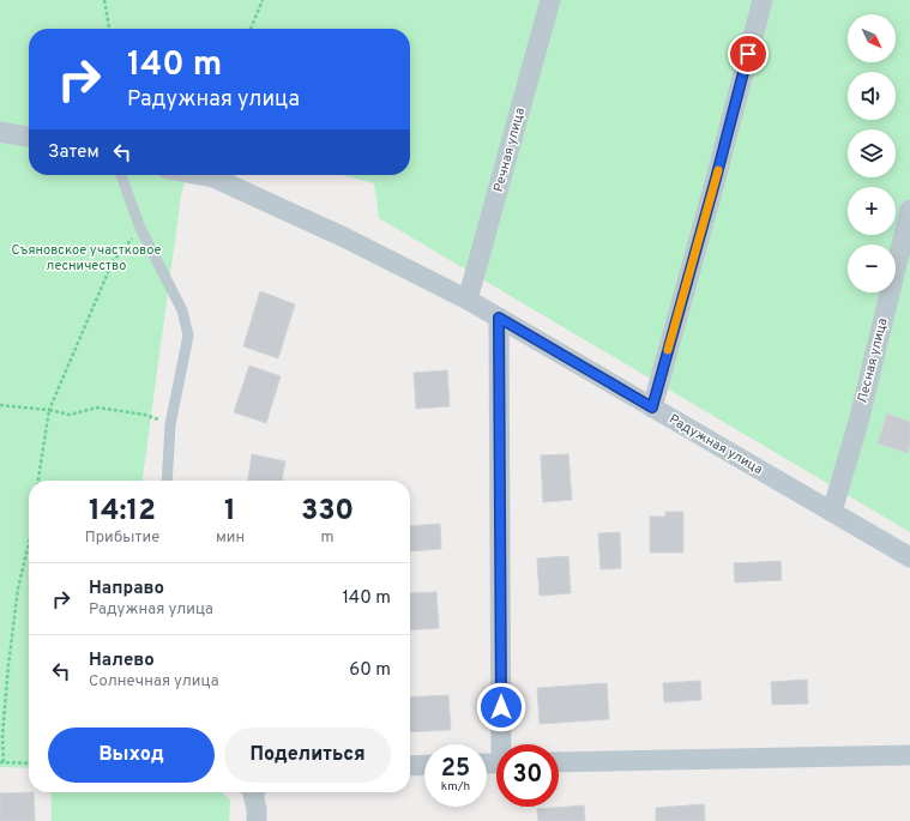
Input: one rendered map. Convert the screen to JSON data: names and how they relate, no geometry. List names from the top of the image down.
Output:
{
  "streets": {
    "street": ["Речная улица", "Лесная улица", "Радужная улица"]
  },
  "crossings": [
    ["Речная улица", "Радужная улица"],
    ["Лесная улица", "Радужная улица"]
  ],
  "parks": ["Съяновское участковое лесничество"],
  "north": "bottom right",
  "page": {
    "map_buttons": ["+", "−"],
    "turn": ["140 m", "Радужная улица"],
    "then": "Затем",
    "eta": [
      "14:12",
      "Прибытие",
      "1",
      "мин",
      "330",
      "m"
    ],
    "list": [
      {
        "name": "Направо",
        "note": "Радужная улица",
        "value": "140 m"
      },
      {
        "name": "Налево",
        "note": "Солнечная улица",
        "value": "60 m"
      }
    ],
    "buttons": ["Выход", "Поделиться"],
    "speed": "25 km/h",
    "limit": "30"
  }
}
